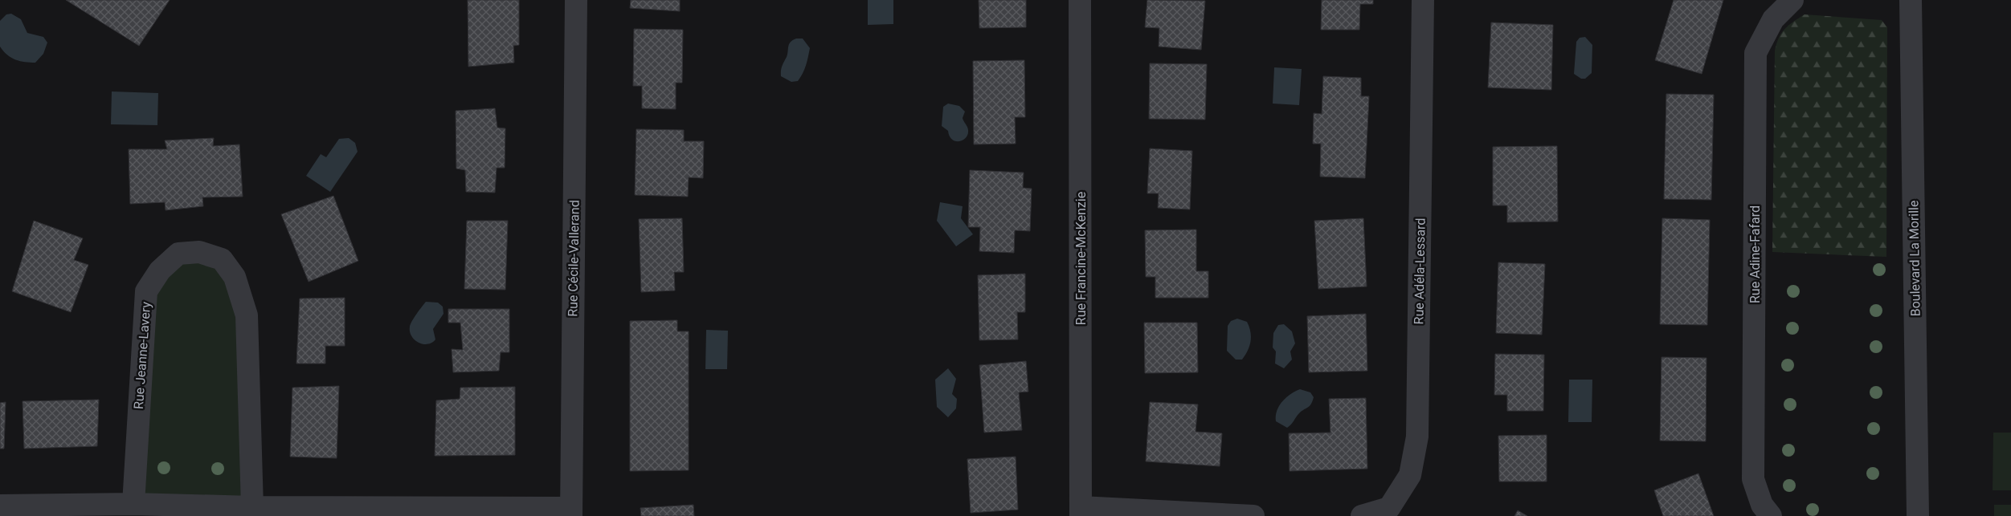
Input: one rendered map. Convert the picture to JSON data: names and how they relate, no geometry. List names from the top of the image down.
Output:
{
  "streets": {
    "street": [
      "Rue Adine-Fafard",
      "Rue Cécile-Vallerand",
      "Rue Francine-McKenzie",
      "Boulevard La Morille",
      "Rue Adéla-Lessard",
      "Rue Jeanne-Lavery"
    ]
  }
}
